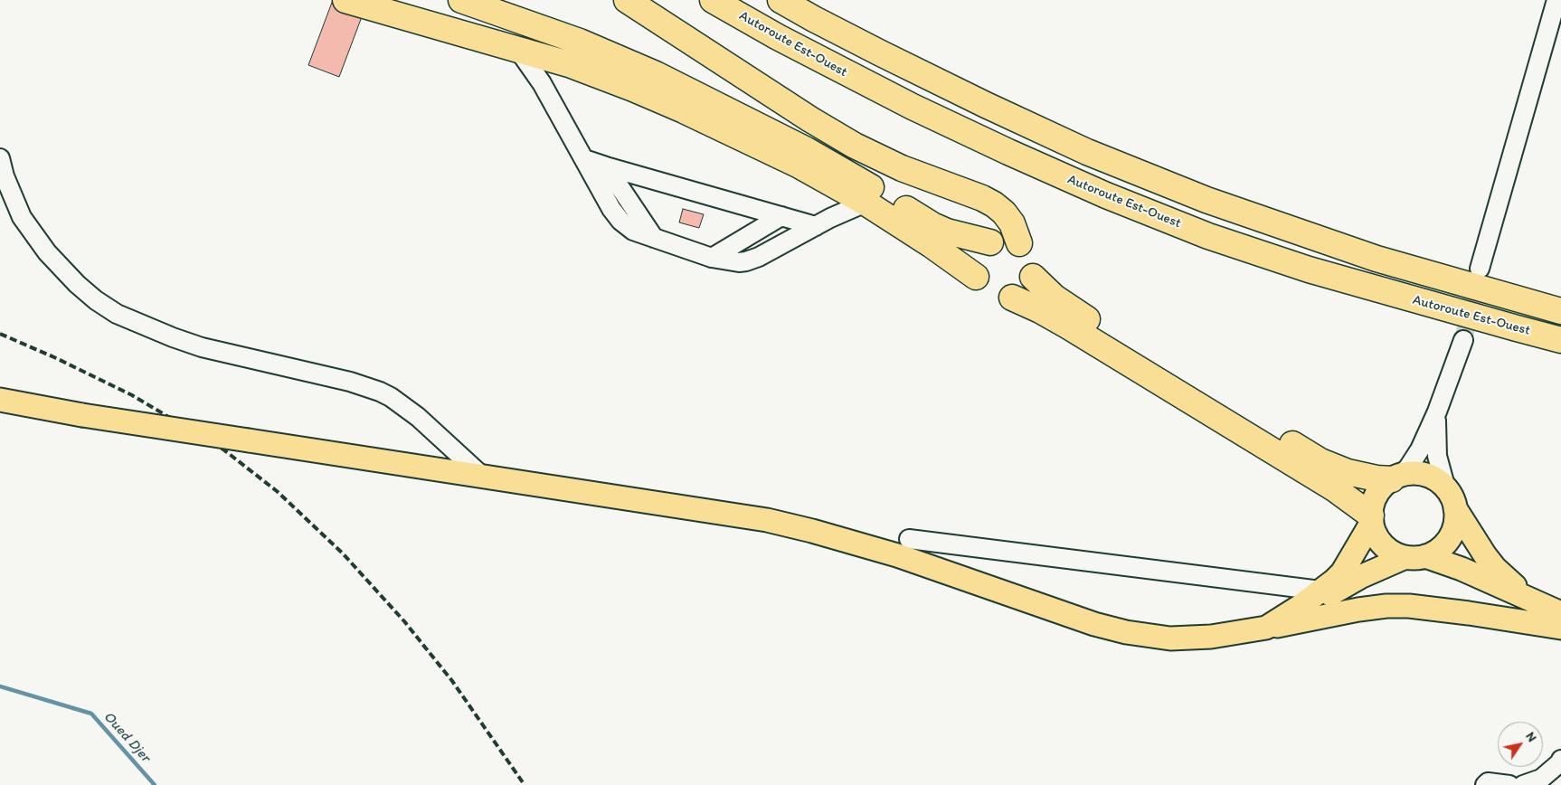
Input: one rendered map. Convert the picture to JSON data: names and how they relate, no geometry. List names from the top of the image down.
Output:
{
  "streets": {
    "highway": ["Autoroute Est-Ouest"]
  },
  "water": ["Oued Djer"],
  "north": "top right"
}
